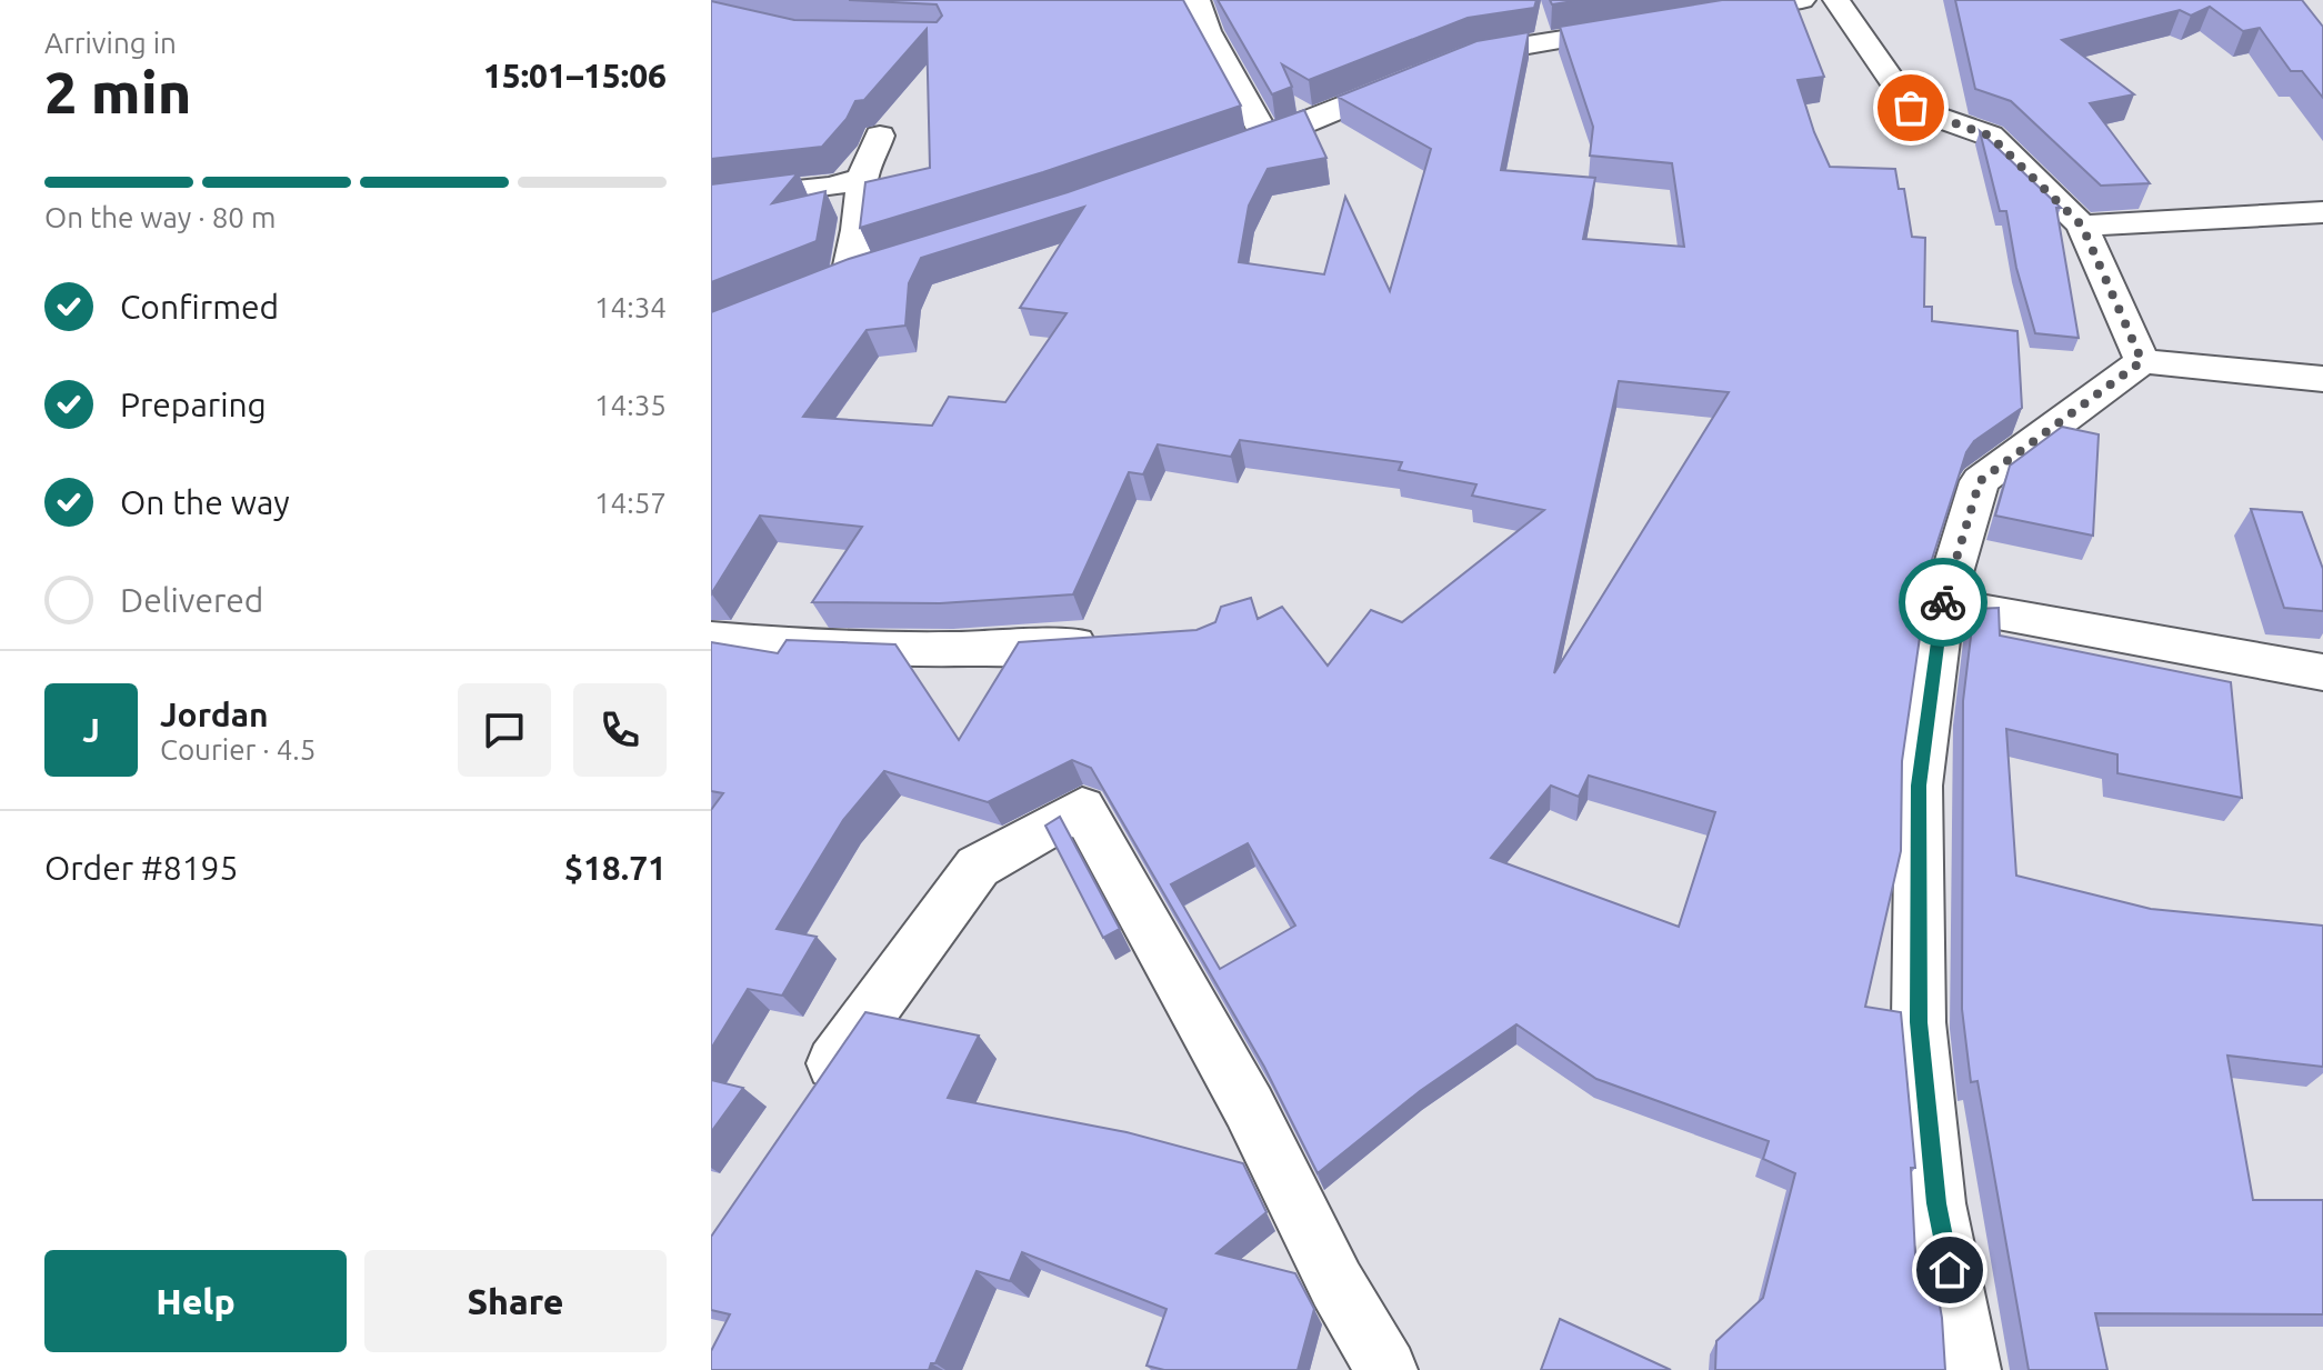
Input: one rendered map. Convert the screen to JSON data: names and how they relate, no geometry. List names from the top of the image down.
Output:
{
  "page": {
    "heading": ["2 min", "Arriving in", "15:01–15:06"],
    "panel": [
      "Jordan",
      "Courier · 4.5",
      "Order #8195",
      "$18.71"
    ],
    "bar": "On the way · 80 m",
    "list": [
      ["Confirmed", "14:34"],
      ["Preparing", "14:35"],
      ["On the way", "14:57"],
      "Delivered"
    ],
    "round": "J",
    "buttons": ["Help", "Share"]
  }
}
